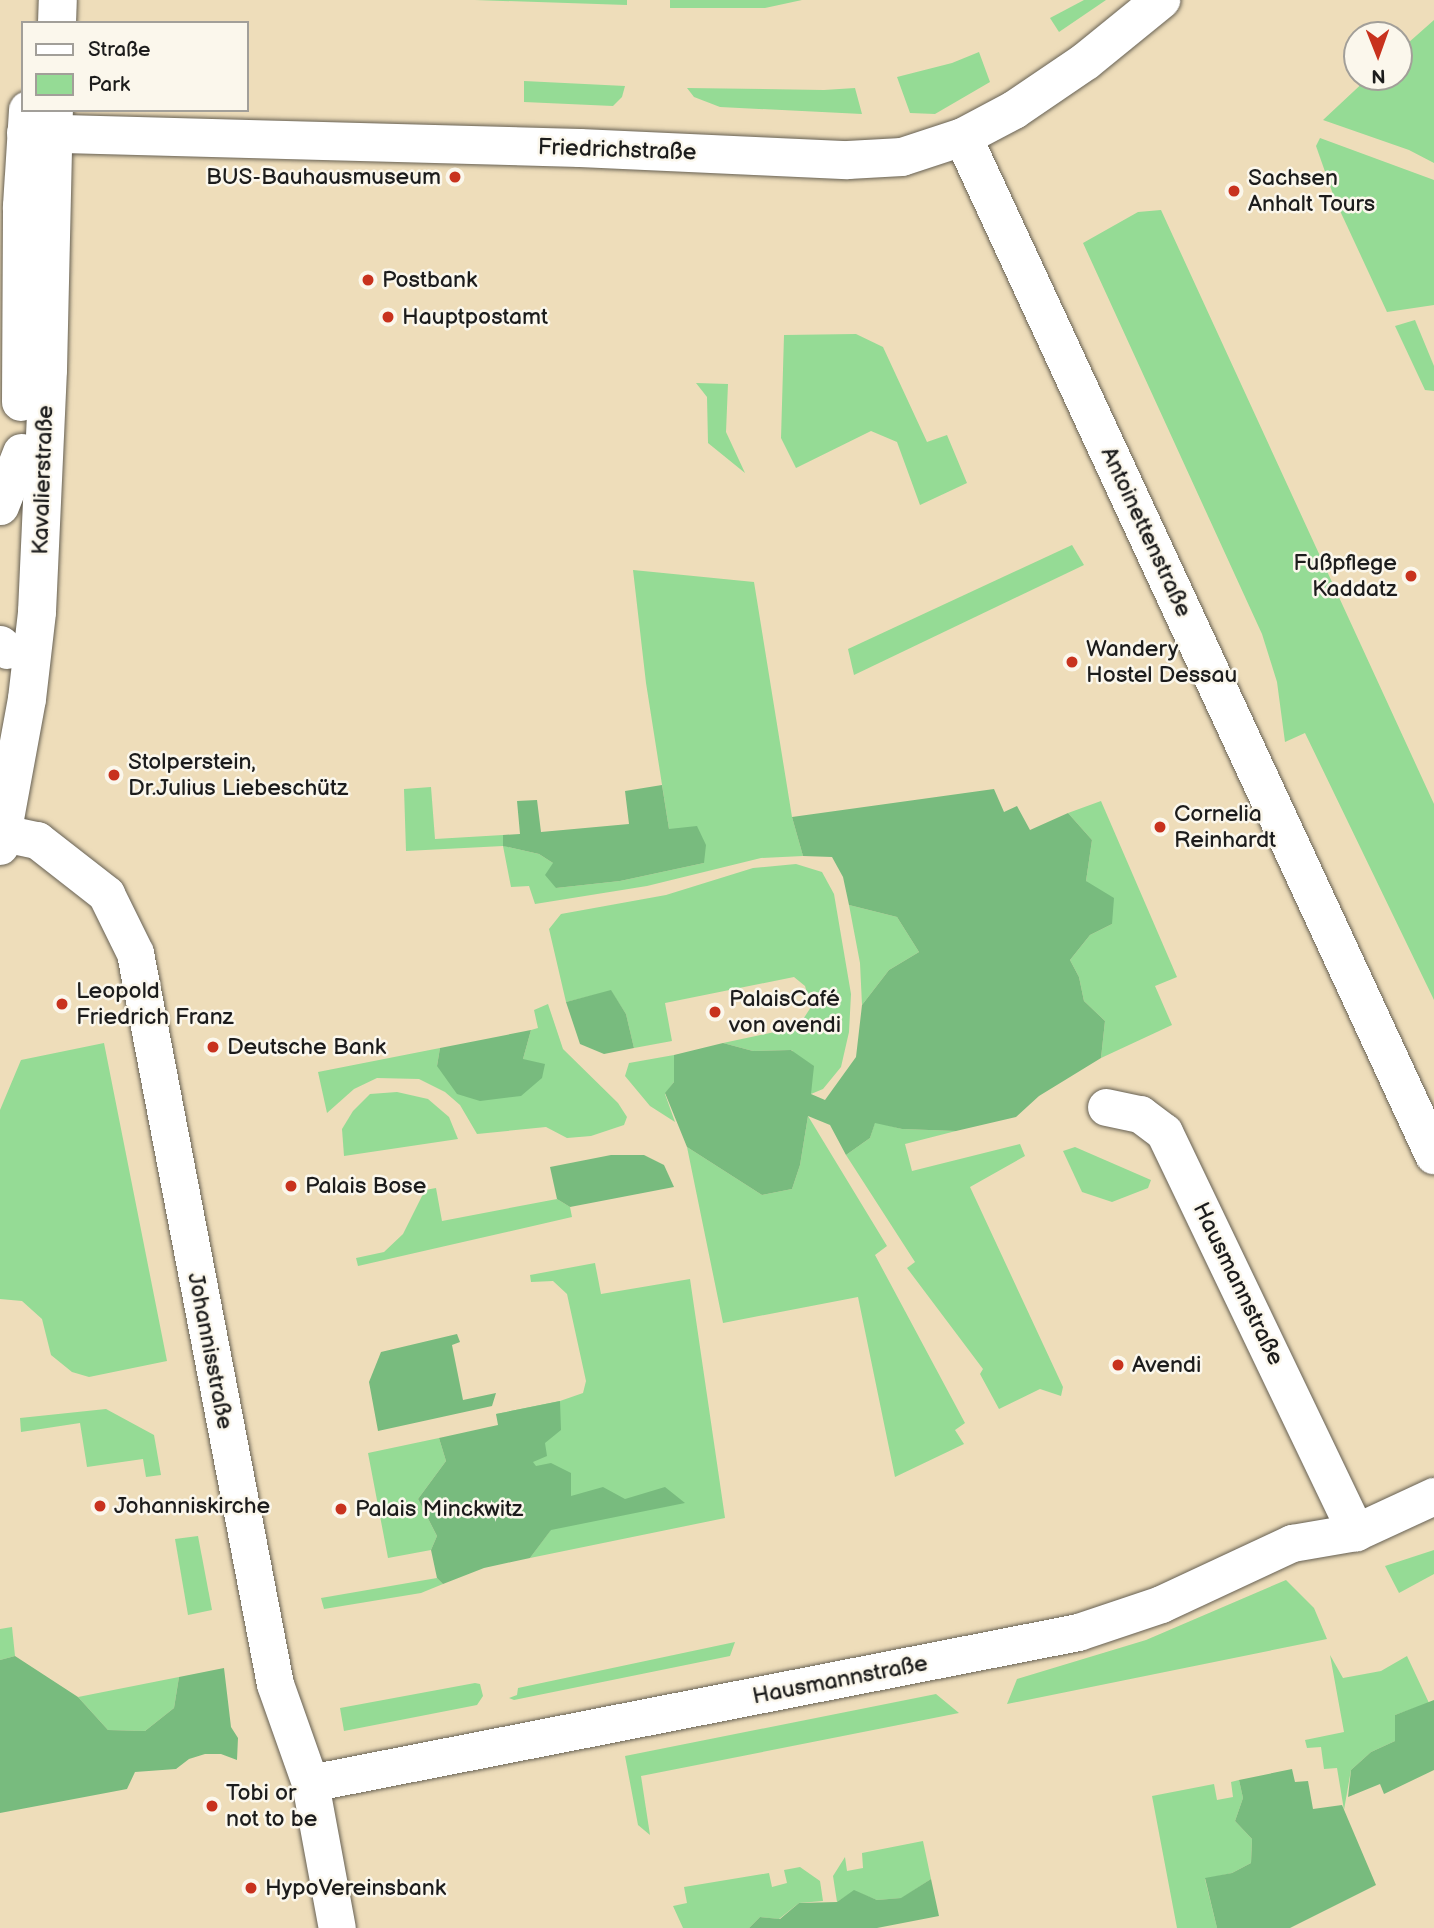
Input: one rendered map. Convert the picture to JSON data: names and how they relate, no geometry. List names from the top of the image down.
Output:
{
  "streets": {
    "main road": ["Friedrichstraße", "Kavalierstraße", "Antoinettenstraße"],
    "street": ["Hausmannstraße", "Johannisstraße"]
  },
  "crossings": [
    ["Friedrichstraße", "Kavalierstraße"],
    ["Friedrichstraße", "Antoinettenstraße"],
    ["Kavalierstraße", "Johannisstraße"],
    ["Hausmannstraße", "Johannisstraße"]
  ],
  "places": [
    "BUS-Bauhausmuseum",
    "Sachsen Anhalt Tours",
    "Postbank",
    "Hauptpostamt",
    "Fußpflege Kaddatz",
    "Wandery Hostel Dessau",
    "Stolperstein, Dr.Julius Liebeschütz",
    "Cornelia Reinhardt",
    "Leopold Friedrich Franz",
    "PalaisCafé von avendi",
    "Deutsche Bank",
    "Palais Bose",
    "Avendi",
    "Johanniskirche",
    "Palais Minckwitz",
    "Tobi or not to be",
    "HypoVereinsbank"
  ],
  "legend": ["Straße", "Park"],
  "north": "bottom"
}
